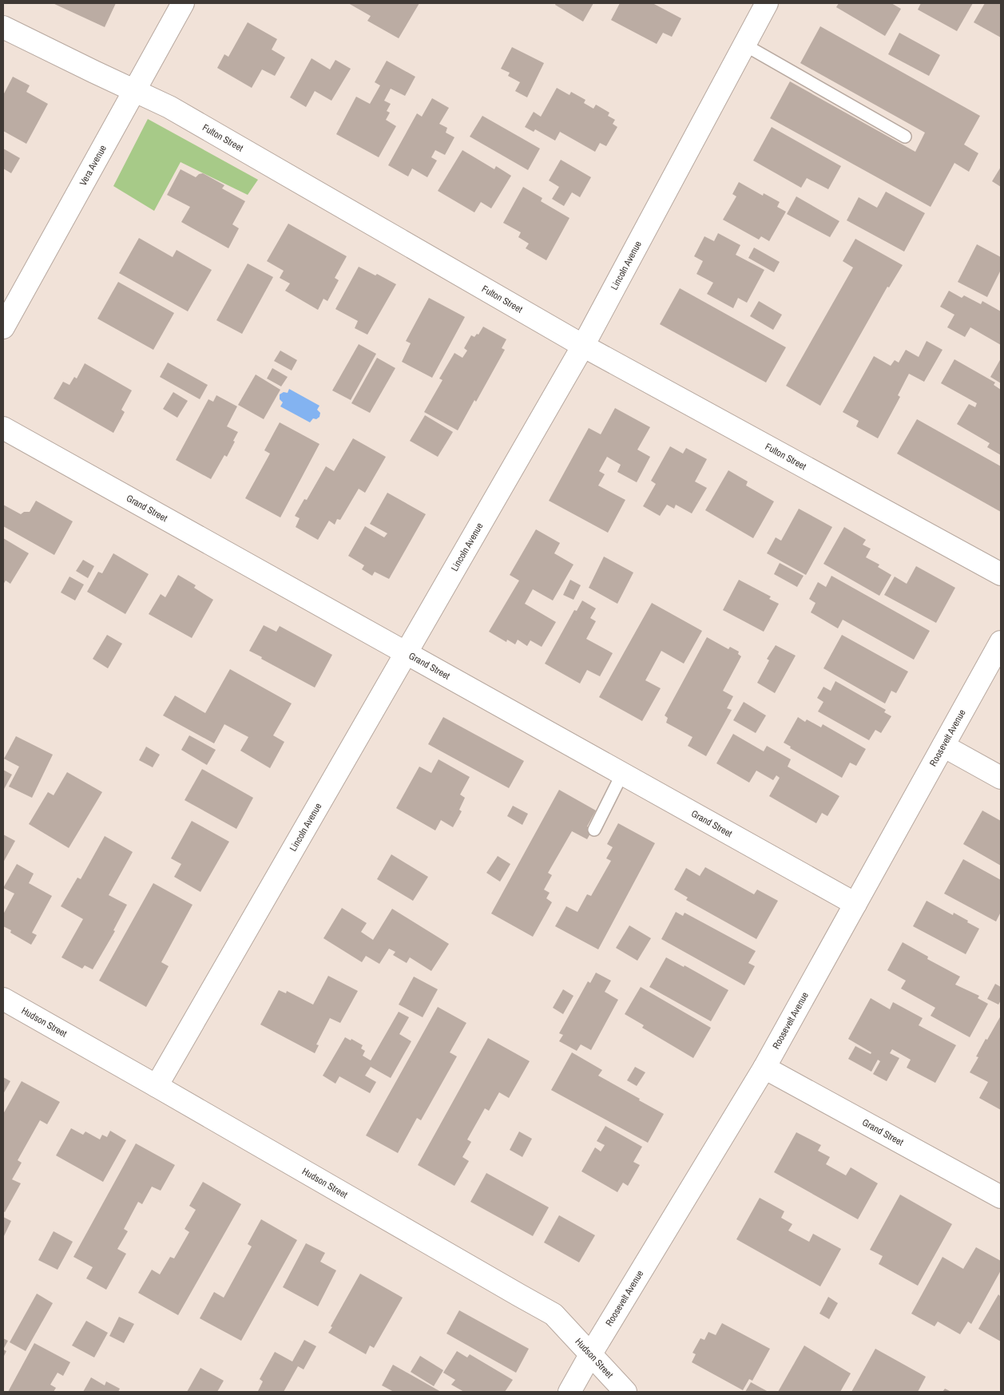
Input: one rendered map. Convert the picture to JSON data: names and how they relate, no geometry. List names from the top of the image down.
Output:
{
  "streets": {
    "street": [
      "Fulton Street",
      "Vera Avenue",
      "Lincoln Avenue",
      "Grand Street",
      "Roosevelt Avenue",
      "Hudson Street"
    ]
  },
  "crossings": [
    ["Fulton Street", "Vera Avenue"],
    ["Fulton Street", "Lincoln Avenue"],
    ["Lincoln Avenue", "Grand Street"],
    ["Lincoln Avenue", "Hudson Street"],
    ["Grand Street", "Roosevelt Avenue"],
    ["Roosevelt Avenue", "Hudson Street"]
  ]
}
